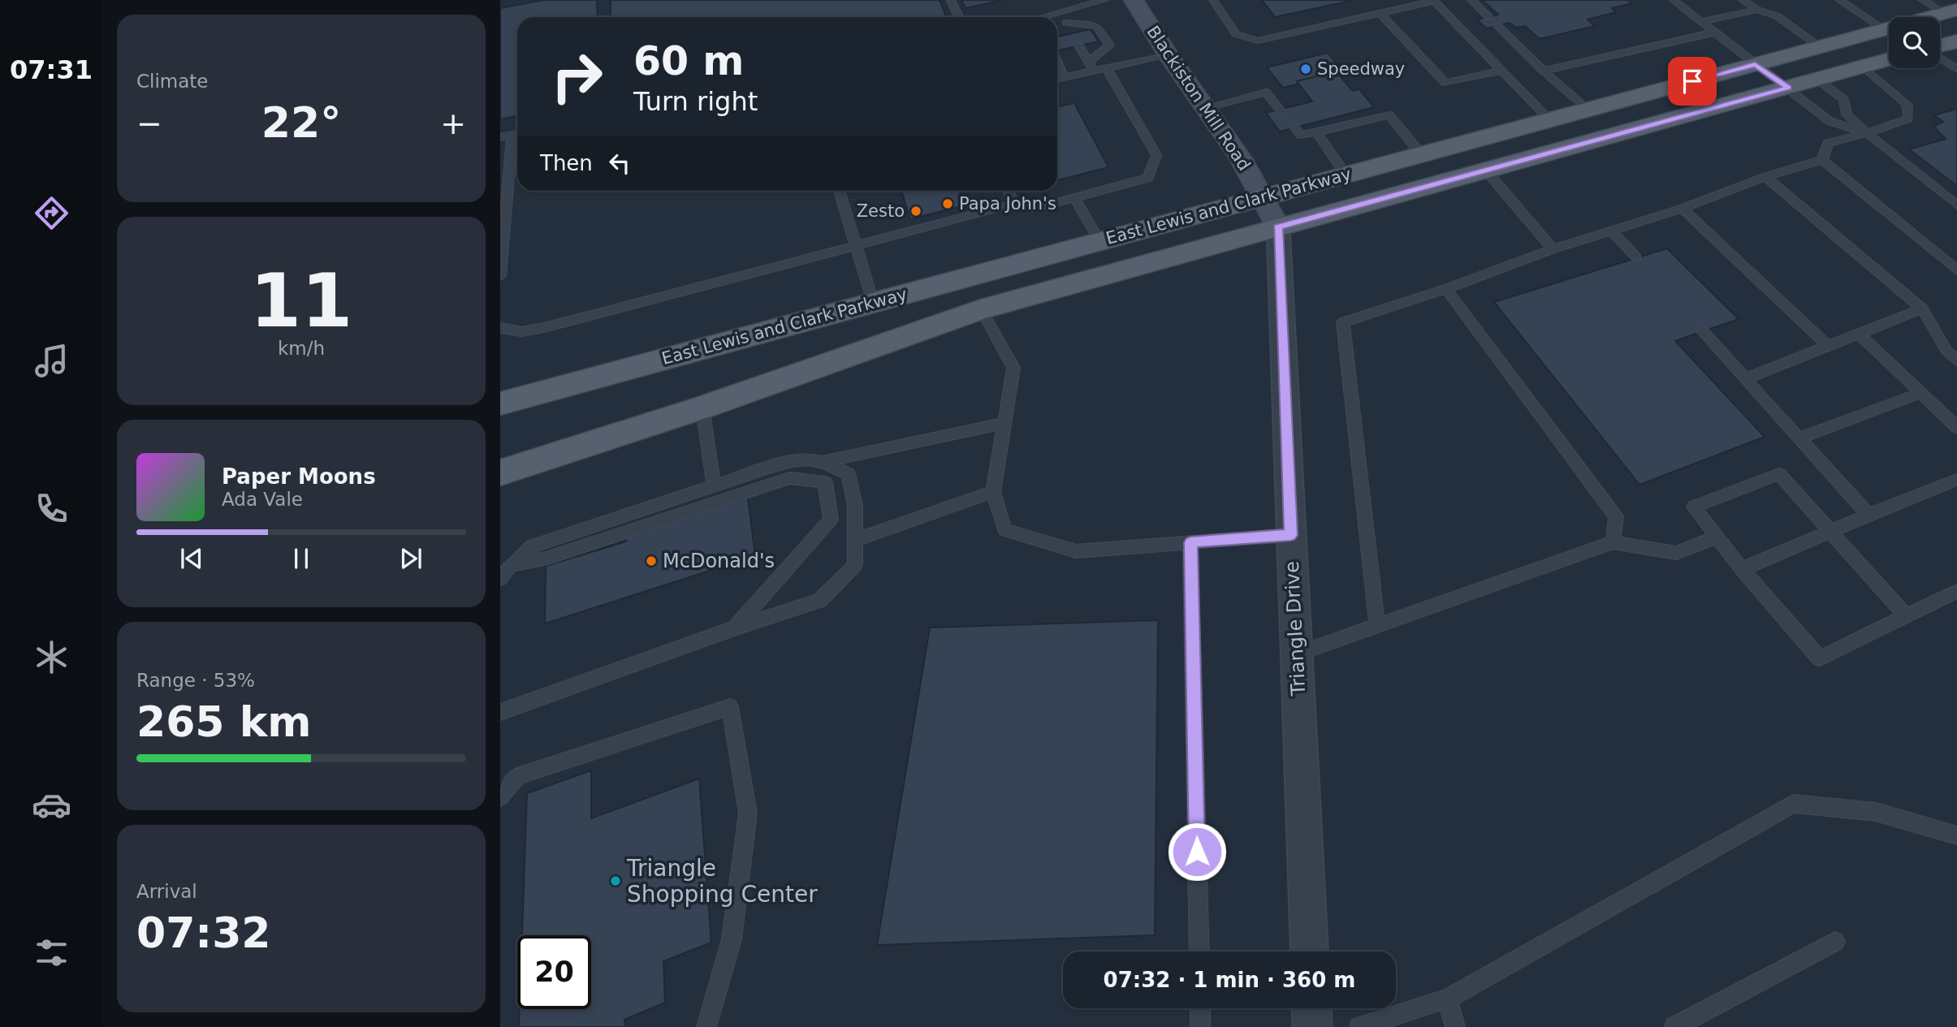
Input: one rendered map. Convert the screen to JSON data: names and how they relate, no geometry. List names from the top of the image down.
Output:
{
  "streets": {
    "main road": ["Blackiston Mill Road", "East Lewis and Clark Parkway"],
    "street": ["Triangle Drive"]
  },
  "crossings": [
    ["Blackiston Mill Road", "East Lewis and Clark Parkway"],
    ["Blackiston Mill Road", "Triangle Drive"],
    ["East Lewis and Clark Parkway", "Triangle Drive"]
  ],
  "places": [
    "Speedway",
    "Papa John's",
    "Zesto",
    "McDonald's",
    "Triangle Shopping Center"
  ],
  "page": {
    "tabs": "07:31",
    "tile": [
      "Climate",
      ["11", "km/h"],
      ["Range · 53%", "265 km"],
      ["Arrival", "07:32"]
    ],
    "turn": ["60 m", "Turn right"],
    "heat": ["−", "22°", "+"],
    "then": "Then",
    "song": ["Paper Moons", "Ada Vale"],
    "limit": "20",
    "trip": "07:32 · 1 min · 360 m"
  }
}
